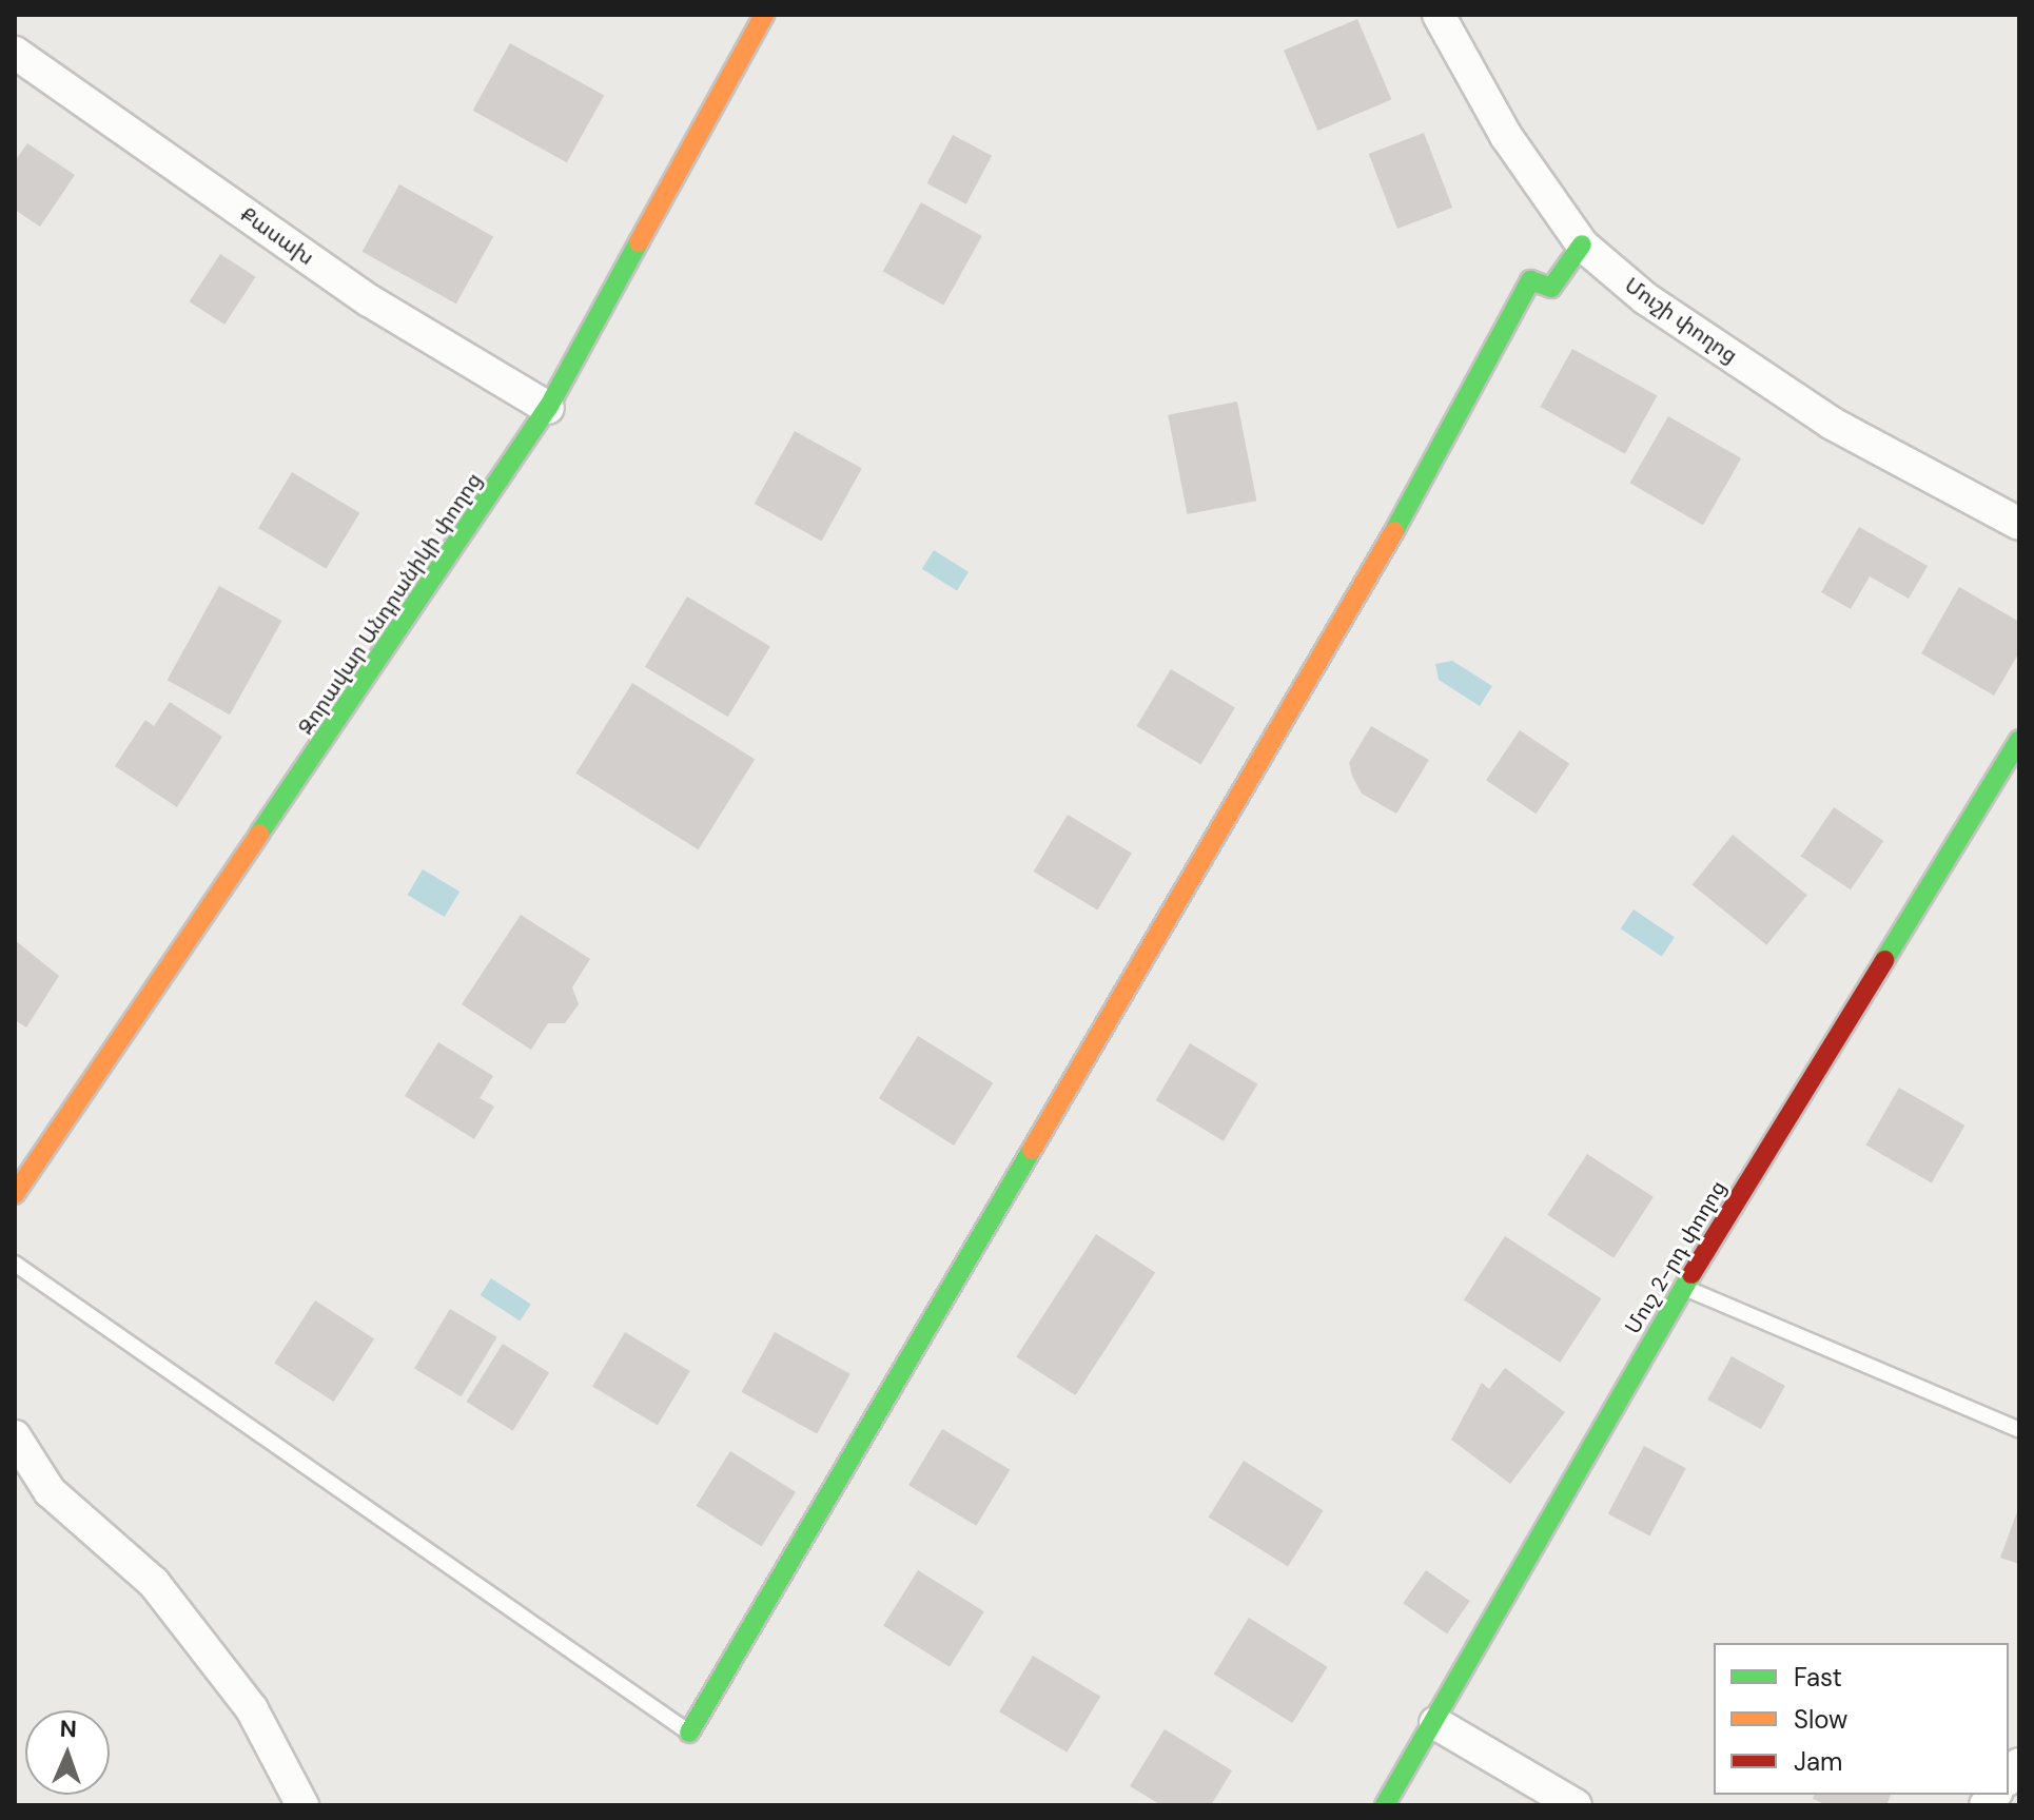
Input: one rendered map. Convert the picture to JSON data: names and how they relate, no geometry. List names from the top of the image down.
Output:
{
  "streets": {
    "street": [
      "Քասախ",
      "Մուշի փողոց",
      "Զորավար Անդրանիկի փողոց",
      "Մուշ 2-րդ փողոց"
    ]
  },
  "crossings": [
    ["Քասախ", "Զորավար Անդրանիկի փողոց"]
  ],
  "legend": ["Fast", "Slow", "Jam"],
  "north": "top"
}
